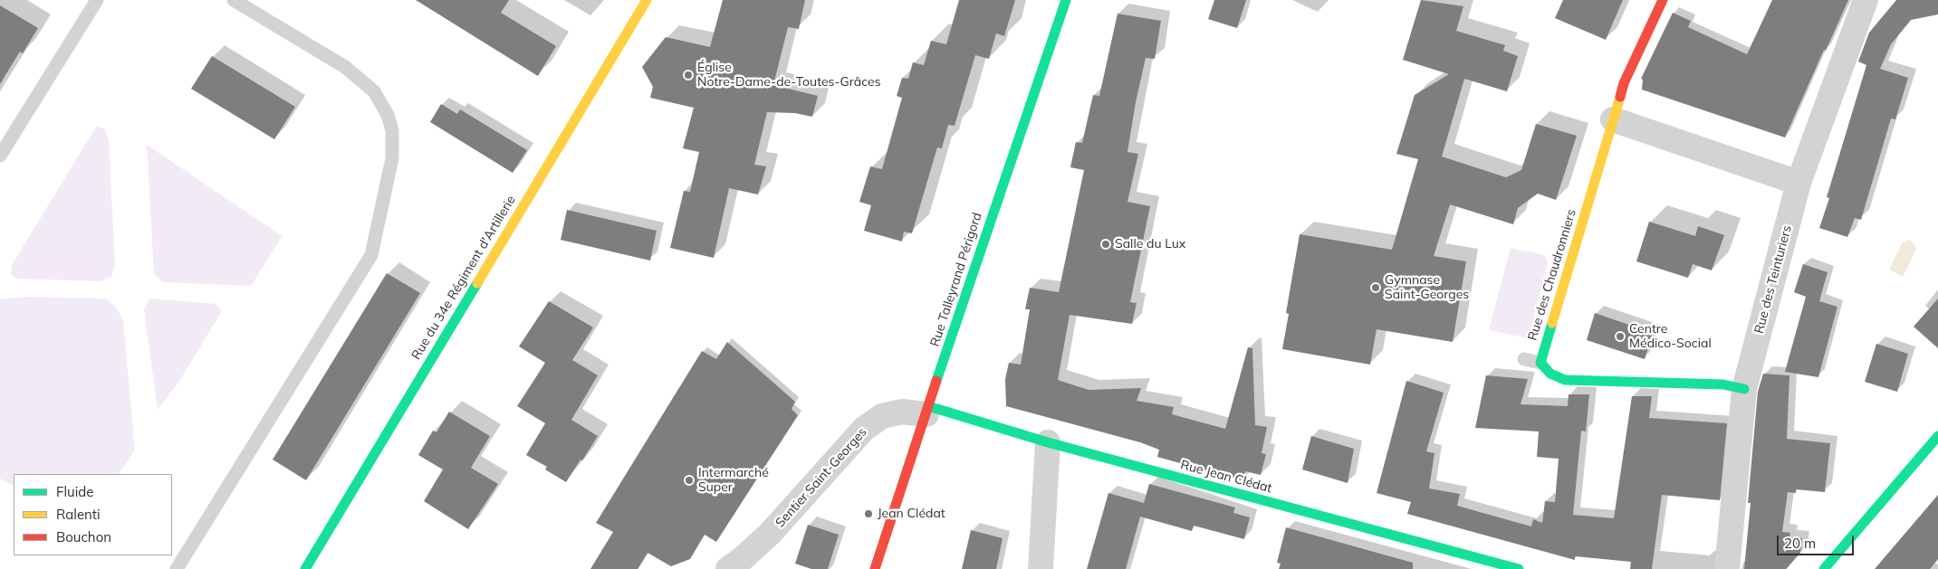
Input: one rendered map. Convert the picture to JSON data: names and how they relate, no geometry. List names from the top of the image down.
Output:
{
  "streets": {
    "street": [
      "Rue des Chaudronniers",
      "Rue du 34e Régiment d'Artillerie",
      "Rue Talleyrand Périgord",
      "Rue des Teinturiers",
      "Rue Jean Clédat",
      "Sentier Saint-Georges"
    ]
  },
  "crossings": [
    ["Rue Talleyrand Périgord", "Rue Jean Clédat"],
    ["Rue Talleyrand Périgord", "Sentier Saint-Georges"],
    ["Rue Jean Clédat", "Sentier Saint-Georges"]
  ],
  "places": [
    "Église Notre-Dame-de-Toutes-Grâces",
    "Salle du Lux",
    "Gymnase Saint-Georges",
    "Centre Médico-Social",
    "Intermarché Super",
    "Jean Clédat"
  ],
  "legend": ["Fluide", "Ralenti", "Bouchon"],
  "scale_bar": "20 m"
}
